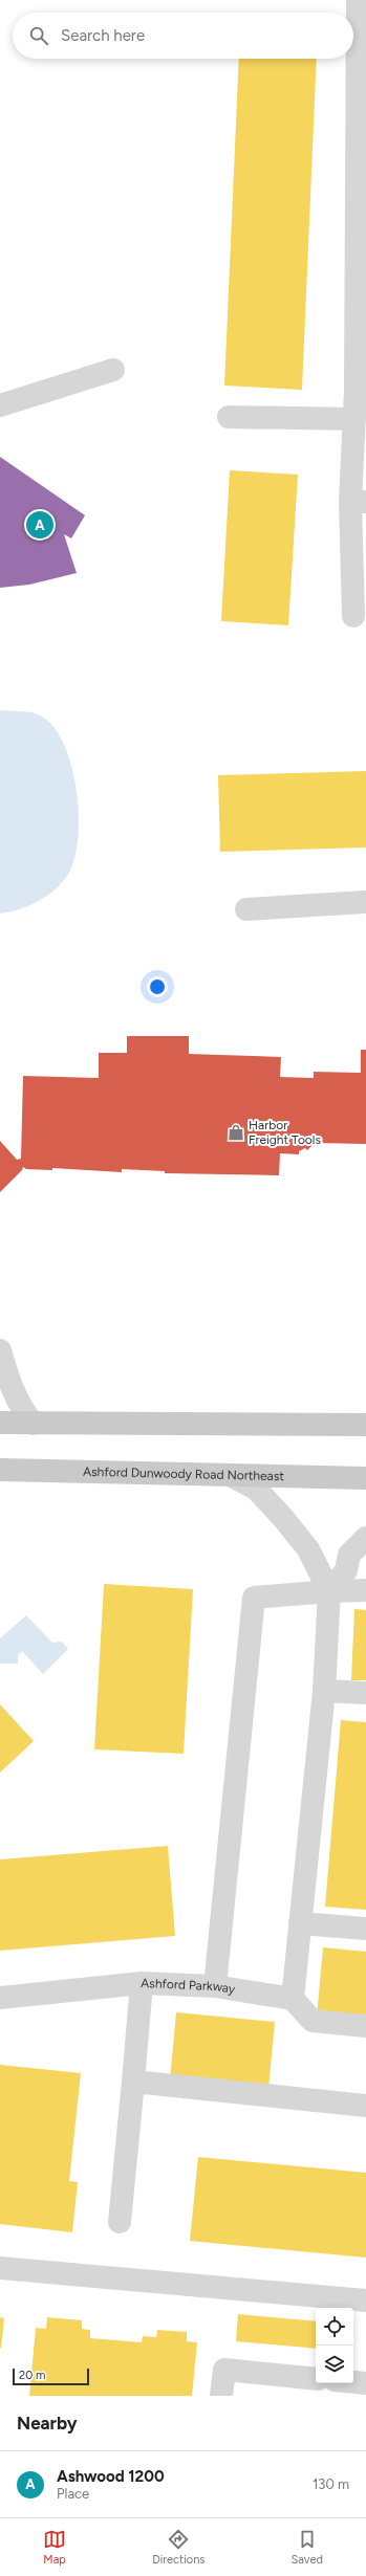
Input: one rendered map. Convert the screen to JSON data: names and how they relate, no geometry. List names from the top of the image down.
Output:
{
  "streets": {
    "main road": ["Ashford Dunwoody Road Northeast"],
    "street": ["Ashford Parkway"]
  },
  "places": {
    "shop": ["Harbor Freight Tools"]
  },
  "scale_bar": "20 m",
  "page": {
    "search": "Search here",
    "pins": "A",
    "scale": "20 m",
    "heading": "Nearby",
    "list": [
      {
        "mark": "A",
        "name": "Ashwood 1200",
        "note": "Place",
        "value": "130 m"
      }
    ],
    "nav": ["Map", "Directions", "Saved"]
  }
}
